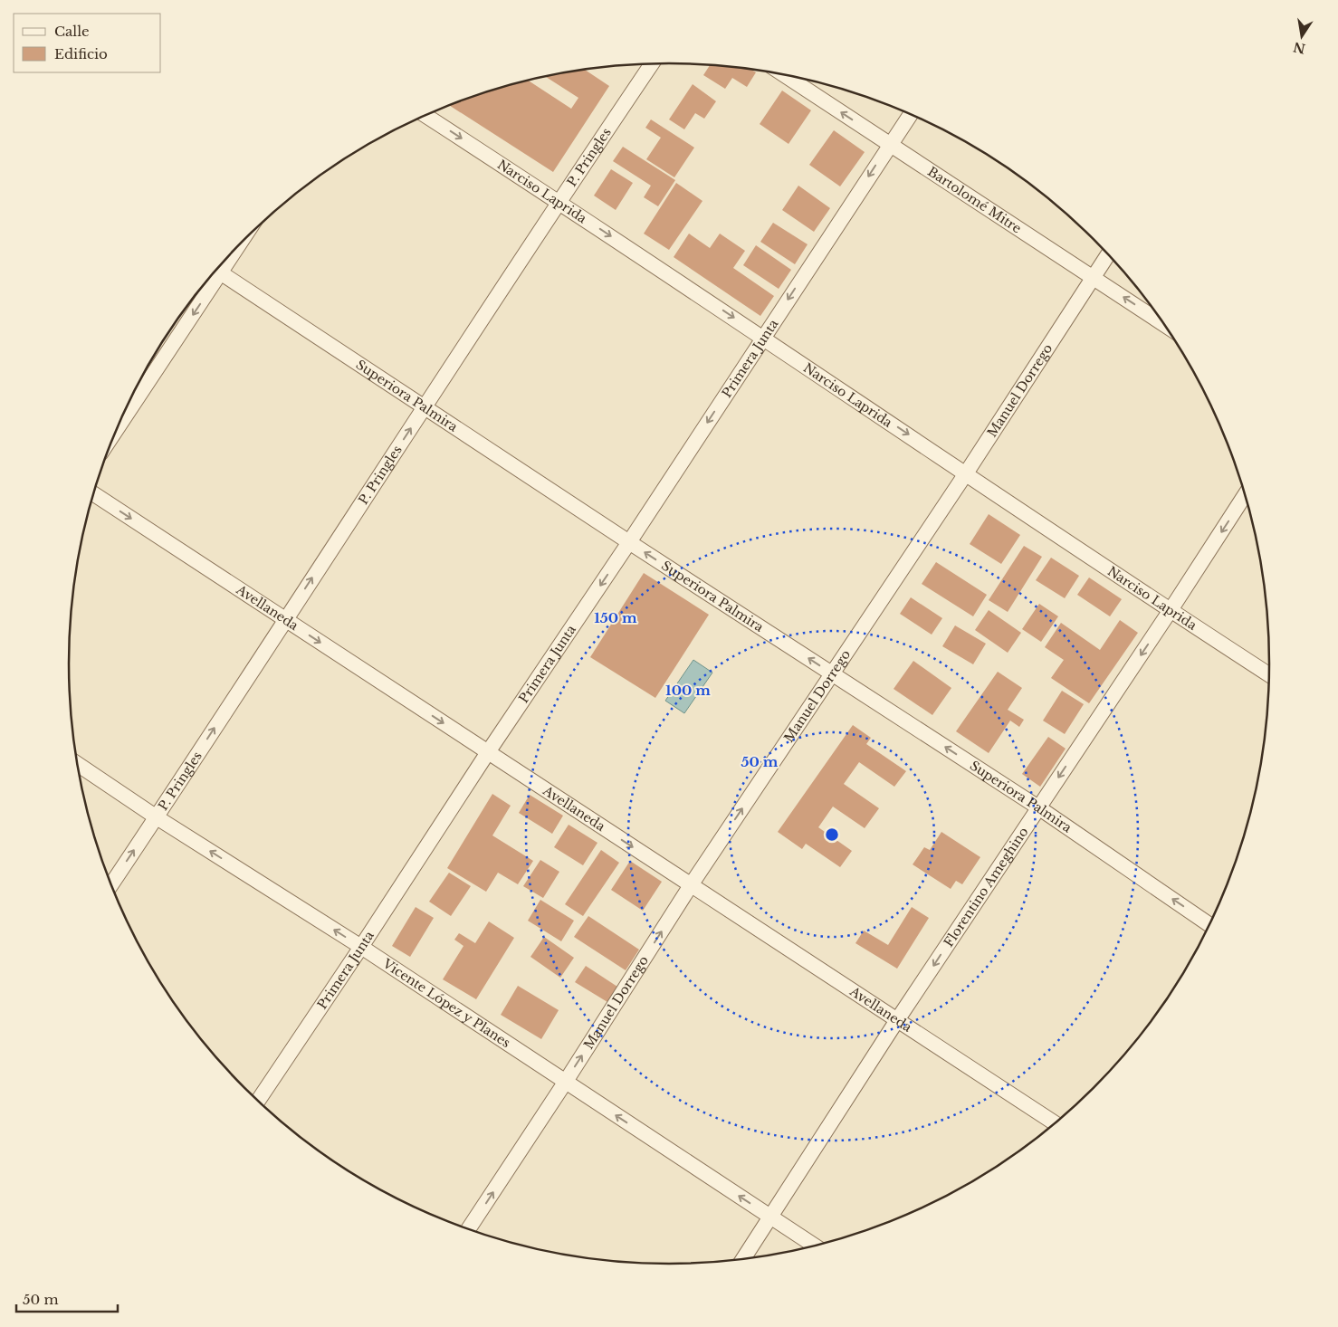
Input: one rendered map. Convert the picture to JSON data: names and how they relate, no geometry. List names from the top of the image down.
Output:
{
  "streets": {
    "street": [
      "P. Pringles",
      "Narciso Laprida",
      "Bartolomé Mitre",
      "Primera Junta",
      "Manuel Dorrego",
      "Superiora Palmira",
      "Avellaneda",
      "Florentino Ameghino",
      "Vicente López y Planes"
    ]
  },
  "crossings": [
    ["P. Pringles", "Narciso Laprida"],
    ["P. Pringles", "Superiora Palmira"],
    ["P. Pringles", "Avellaneda"],
    ["P. Pringles", "Vicente López y Planes"],
    ["Narciso Laprida", "Primera Junta"],
    ["Narciso Laprida", "Manuel Dorrego"],
    ["Narciso Laprida", "Florentino Ameghino"],
    ["Bartolomé Mitre", "Primera Junta"],
    ["Bartolomé Mitre", "Manuel Dorrego"],
    ["Primera Junta", "Superiora Palmira"],
    ["Primera Junta", "Avellaneda"],
    ["Primera Junta", "Vicente López y Planes"],
    ["Manuel Dorrego", "Superiora Palmira"],
    ["Manuel Dorrego", "Avellaneda"],
    ["Manuel Dorrego", "Vicente López y Planes"],
    ["Superiora Palmira", "Florentino Ameghino"],
    ["Avellaneda", "Florentino Ameghino"],
    ["Florentino Ameghino", "Vicente López y Planes"]
  ],
  "one_way": [
    "P. Pringles",
    "Narciso Laprida",
    "Bartolomé Mitre",
    "Primera Junta",
    "Manuel Dorrego",
    "Superiora Palmira",
    "Avellaneda",
    "Florentino Ameghino",
    "Vicente López y Planes"
  ],
  "legend": ["Calle", "Edificio"],
  "scale_bar": "50 m",
  "north": "bottom",
  "rings": ["150 m", "100 m", "50 m"]
}
